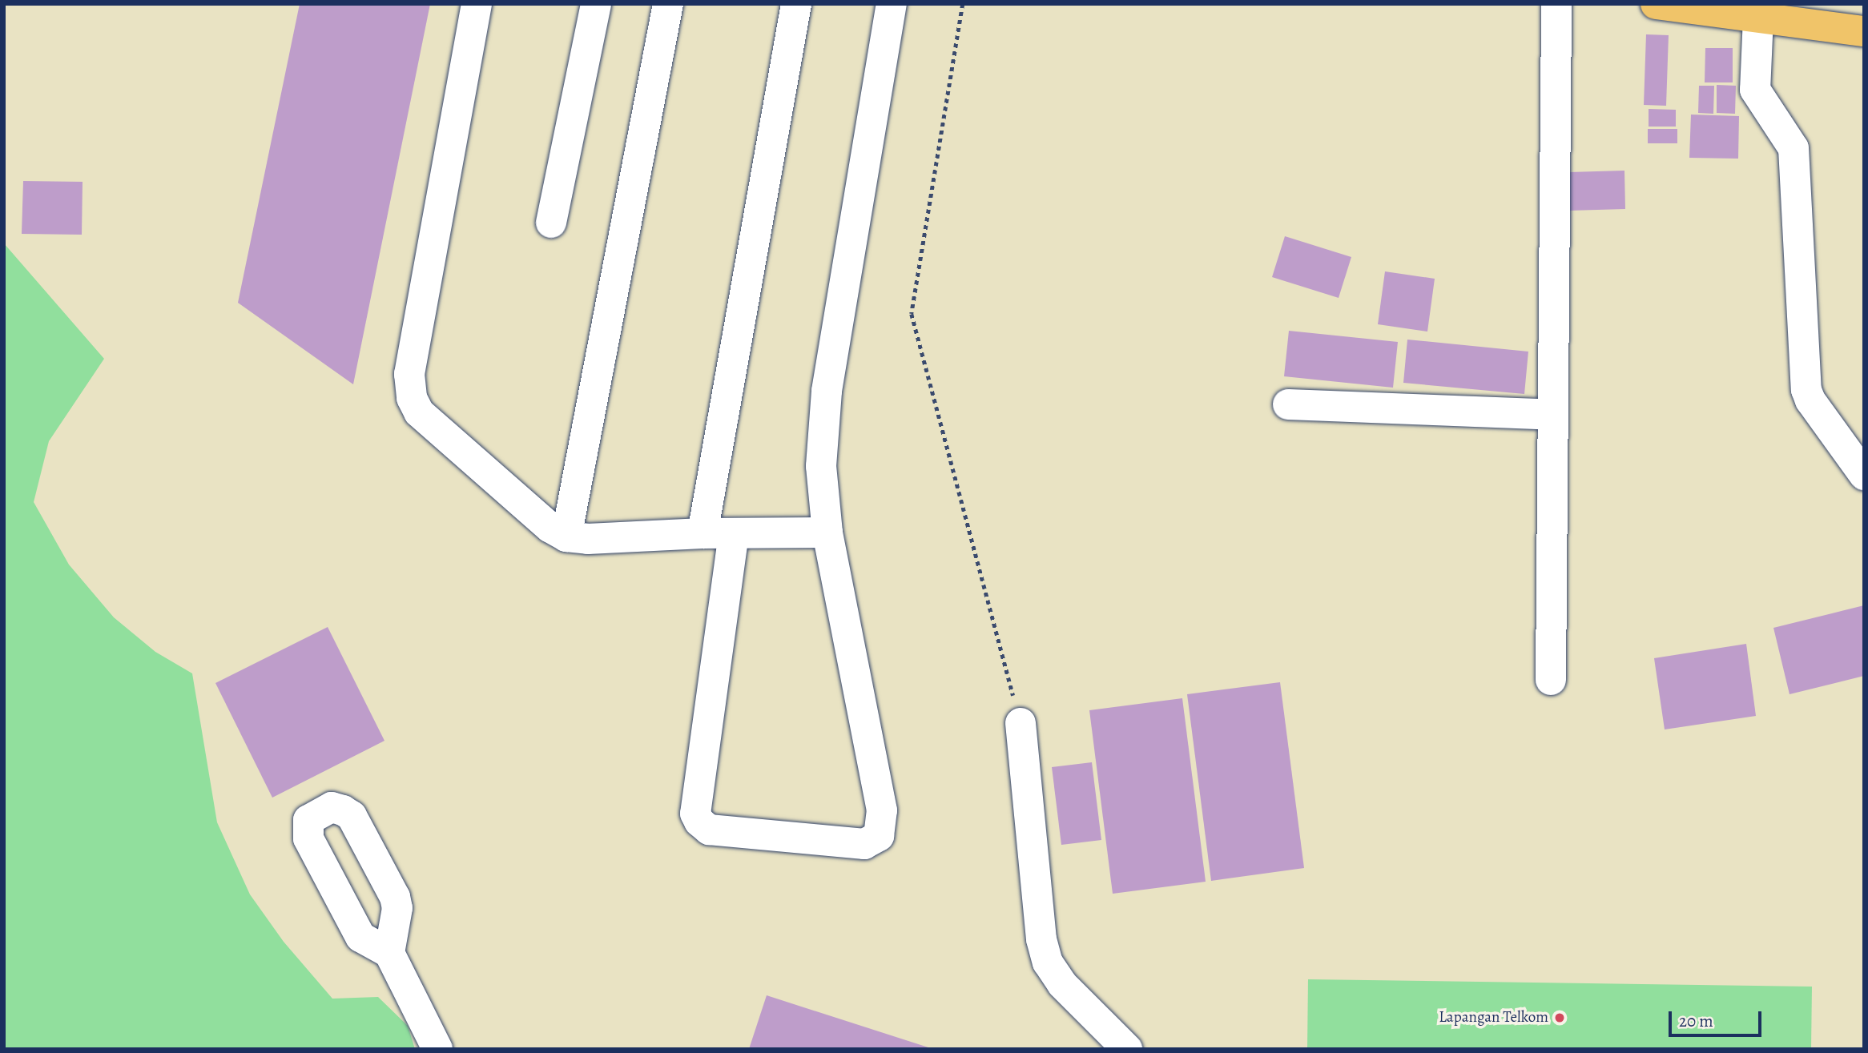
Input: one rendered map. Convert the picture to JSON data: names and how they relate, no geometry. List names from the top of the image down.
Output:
{
  "places": ["Lapangan Telkom"],
  "scale_bar": "20 m"
}
